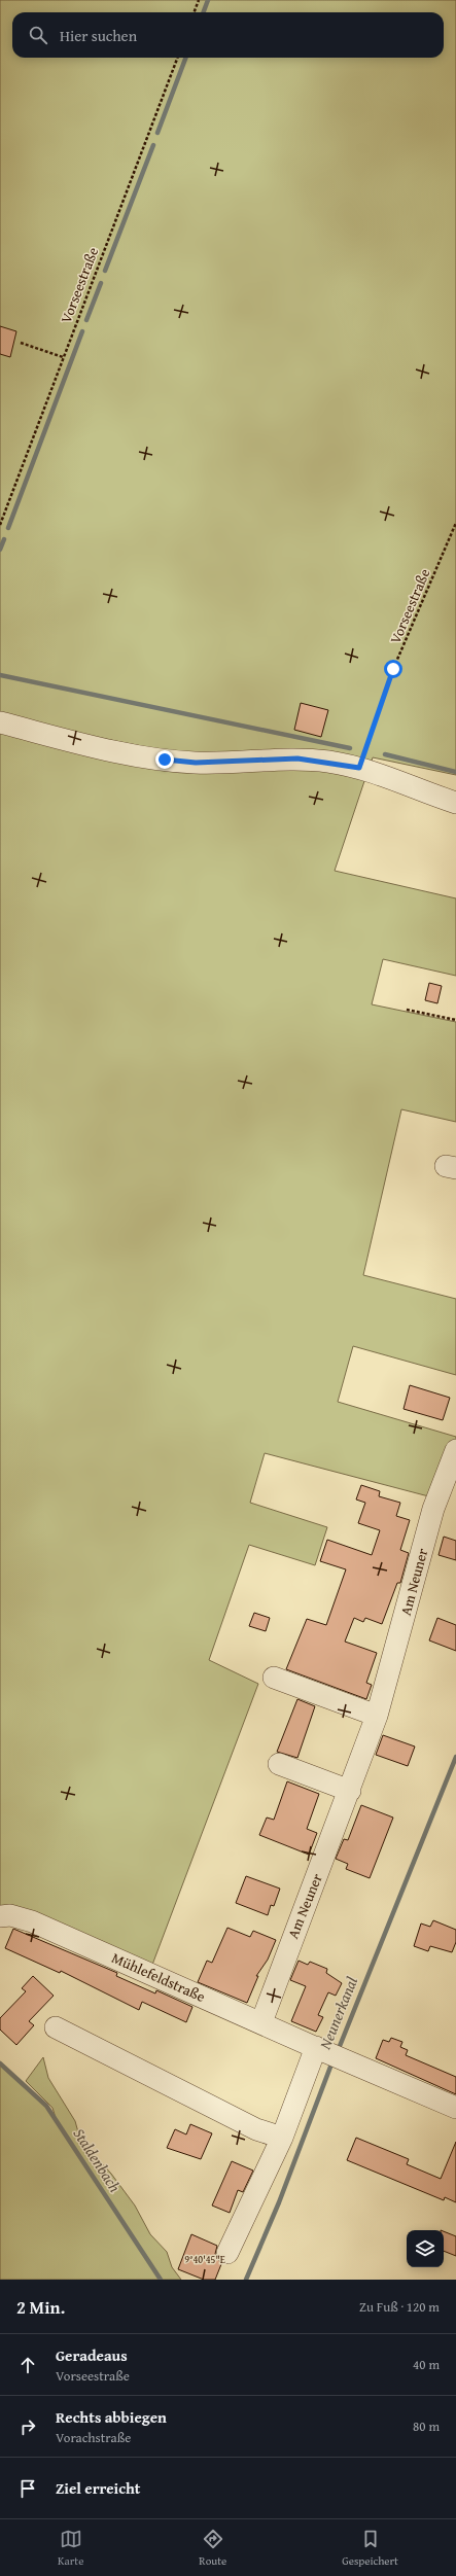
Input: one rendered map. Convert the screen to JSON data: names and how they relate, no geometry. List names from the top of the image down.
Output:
{
  "streets": {
    "street": ["Am Neuner", "Mühlefeldstraße"],
    "path": ["Vorseestraße"]
  },
  "crossings": [
    ["Am Neuner", "Mühlefeldstraße"]
  ],
  "water": ["Neunerkanal", "Staldenbach"],
  "page": {
    "search": "Hier suchen",
    "heading": ["2 Min.", "Zu Fuß · 120 m"],
    "list": [
      ["Geradeaus", "Vorseestraße", "40 m"],
      ["Rechts abbiegen", "Vorachstraße", "80 m"],
      "Ziel erreicht"
    ],
    "nav": ["Karte", "Route", "Gespeichert"]
  },
  "coordinates": ["9°40'45\"E"]
}
